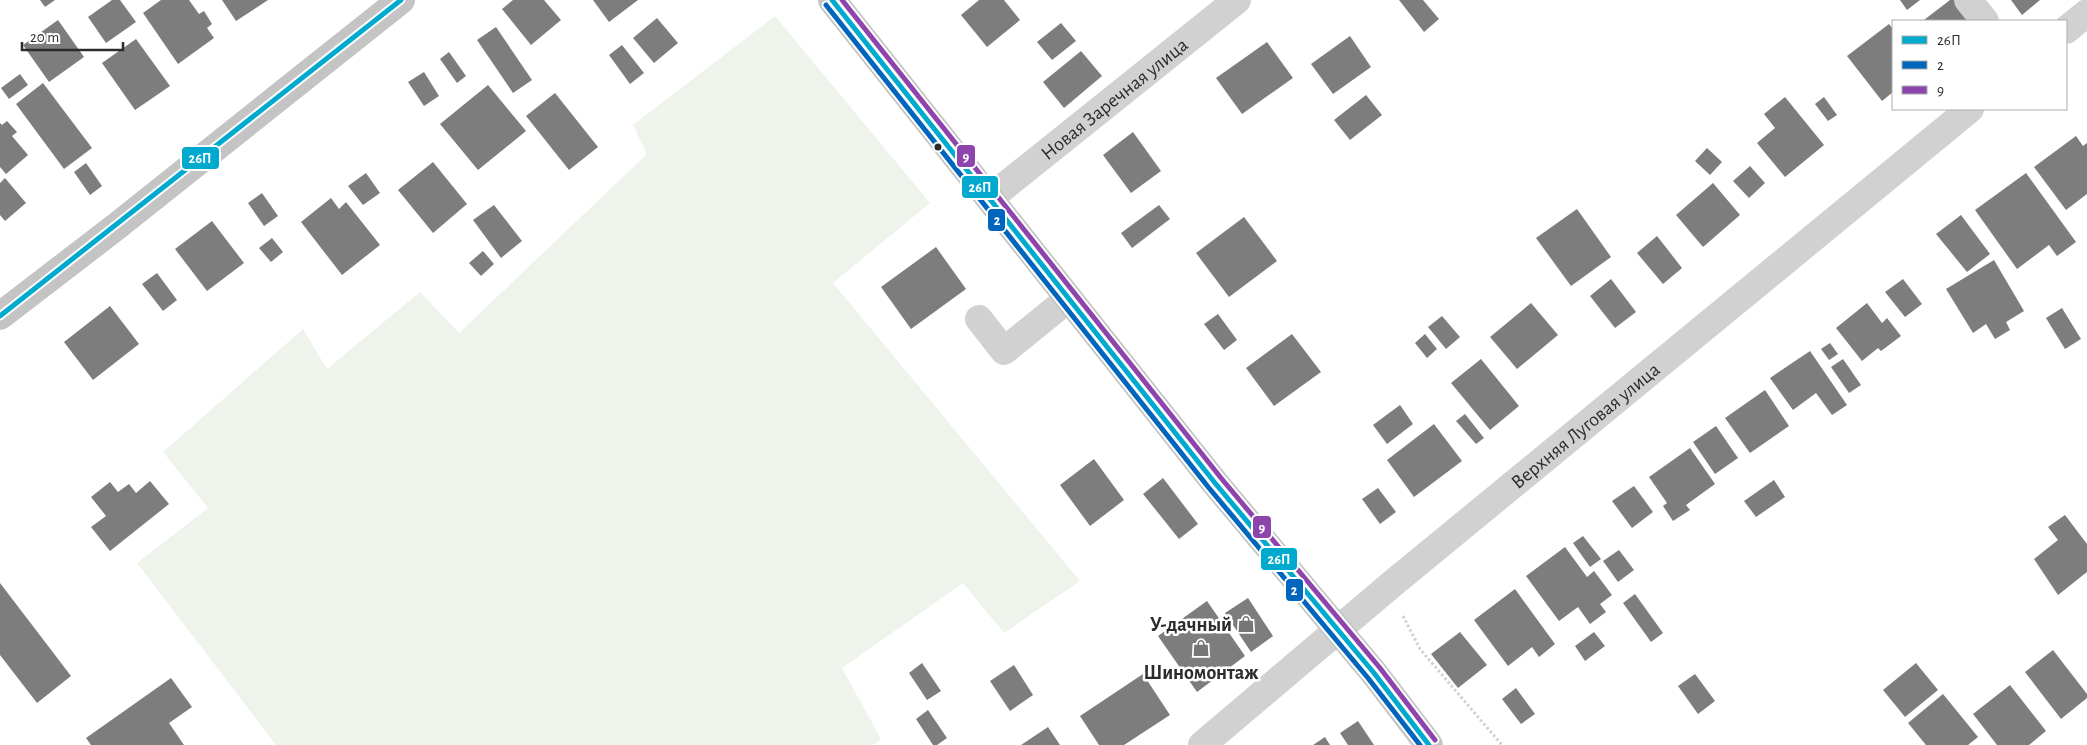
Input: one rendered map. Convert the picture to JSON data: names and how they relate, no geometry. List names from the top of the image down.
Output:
{
  "streets": {
    "street": ["Новая Заречная улица", "Верхняя Луговая улица"]
  },
  "places": {
    "shop": ["У-дачный", "Шиномонтаж"]
  },
  "lines": ["transit line 26П", "transit line 9", "transit line 2"],
  "legend": ["26П", "2", "9"],
  "scale_bar": "20 m"
}
